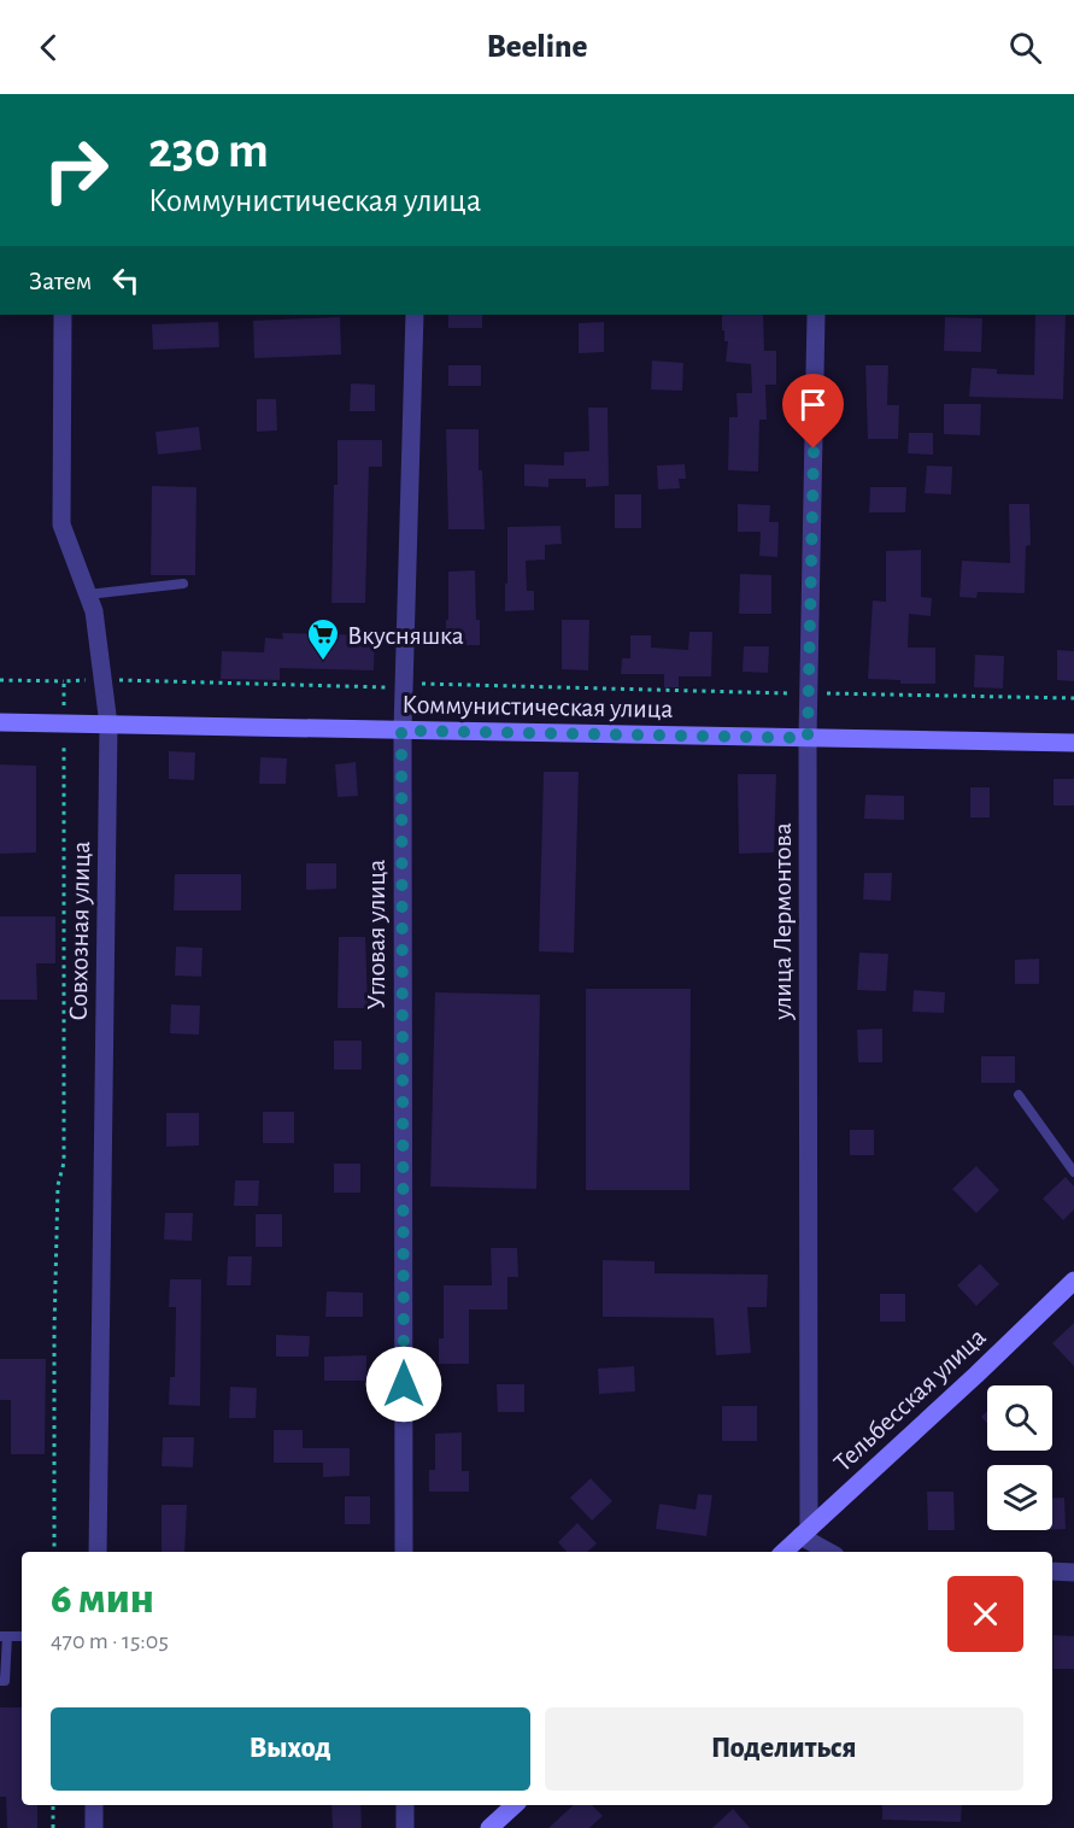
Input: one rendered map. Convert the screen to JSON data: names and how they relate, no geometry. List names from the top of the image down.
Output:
{
  "streets": {
    "street": [
      "Коммунистическая улица",
      "улица Лермонтова",
      "Совхозная улица",
      "Угловая улица",
      "Тельбесская улица"
    ]
  },
  "crossings": [
    ["Коммунистическая улица", "улица Лермонтова"],
    ["Коммунистическая улица", "Совхозная улица"],
    ["Коммунистическая улица", "Угловая улица"],
    ["улица Лермонтова", "Тельбесская улица"]
  ],
  "places": {
    "supermarket": ["Вкусняшка"]
  },
  "page": {
    "header": "Beeline",
    "turn": ["230 m", "Коммунистическая улица"],
    "then": "Затем",
    "heading": ["6 мин", "470 m · 15:05"],
    "buttons": ["Выход", "Поделиться"]
  }
}
